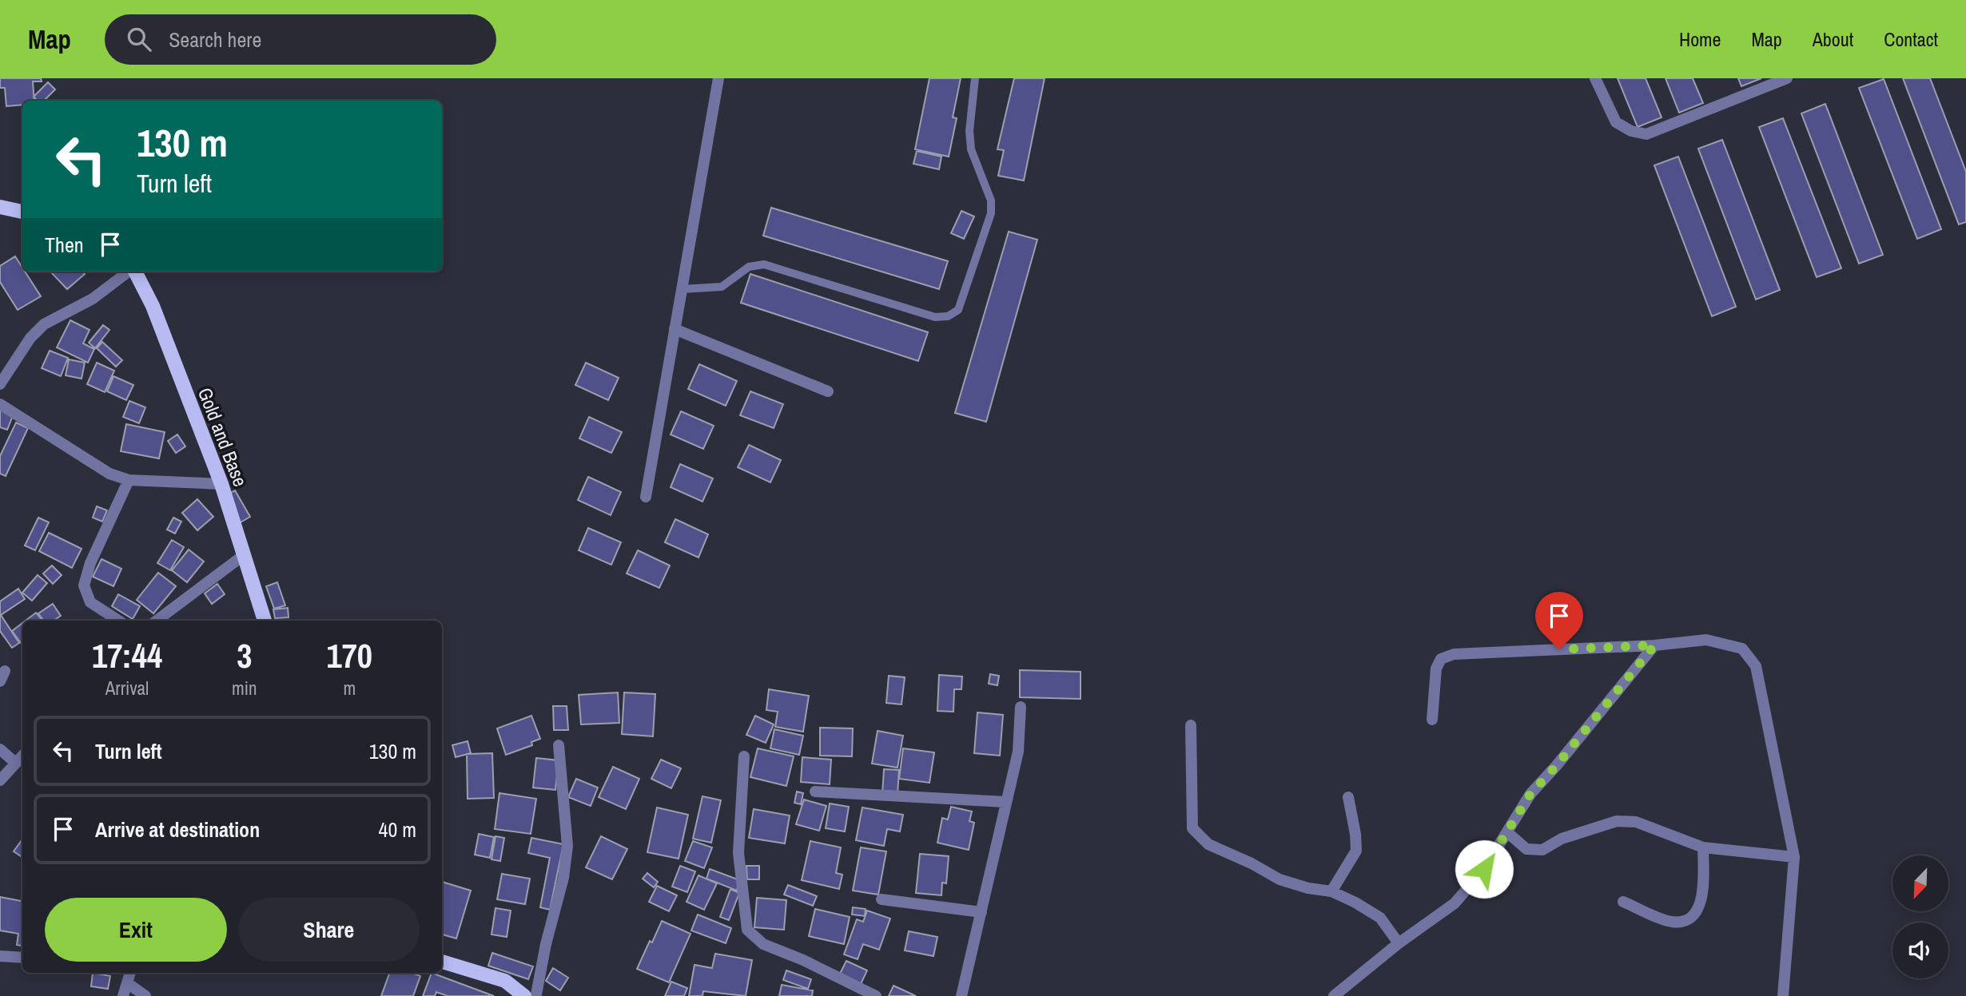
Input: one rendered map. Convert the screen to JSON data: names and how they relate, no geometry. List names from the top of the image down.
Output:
{
  "streets": {
    "main road": ["Gold and Base"]
  },
  "north": "bottom left",
  "page": {
    "header": "Map",
    "search": "Search here",
    "nav": [
      "Home",
      "Map",
      "About",
      "Contact"
    ],
    "turn": ["130 m", "Turn left"],
    "then": "Then",
    "eta": [
      "17:44",
      "Arrival",
      "3",
      "min",
      "170",
      "m"
    ],
    "list": [
      {
        "name": "Turn left",
        "value": "130 m"
      },
      {
        "name": "Arrive at destination",
        "value": "40 m"
      }
    ],
    "buttons": ["Exit", "Share"]
  }
}
